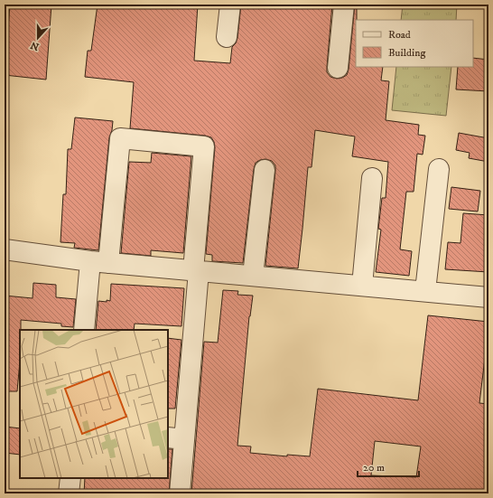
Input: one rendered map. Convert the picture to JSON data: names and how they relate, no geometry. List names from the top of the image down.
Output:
{
  "legend": ["Road", "Building"],
  "scale_bar": "20 m",
  "north": "bottom"
}
